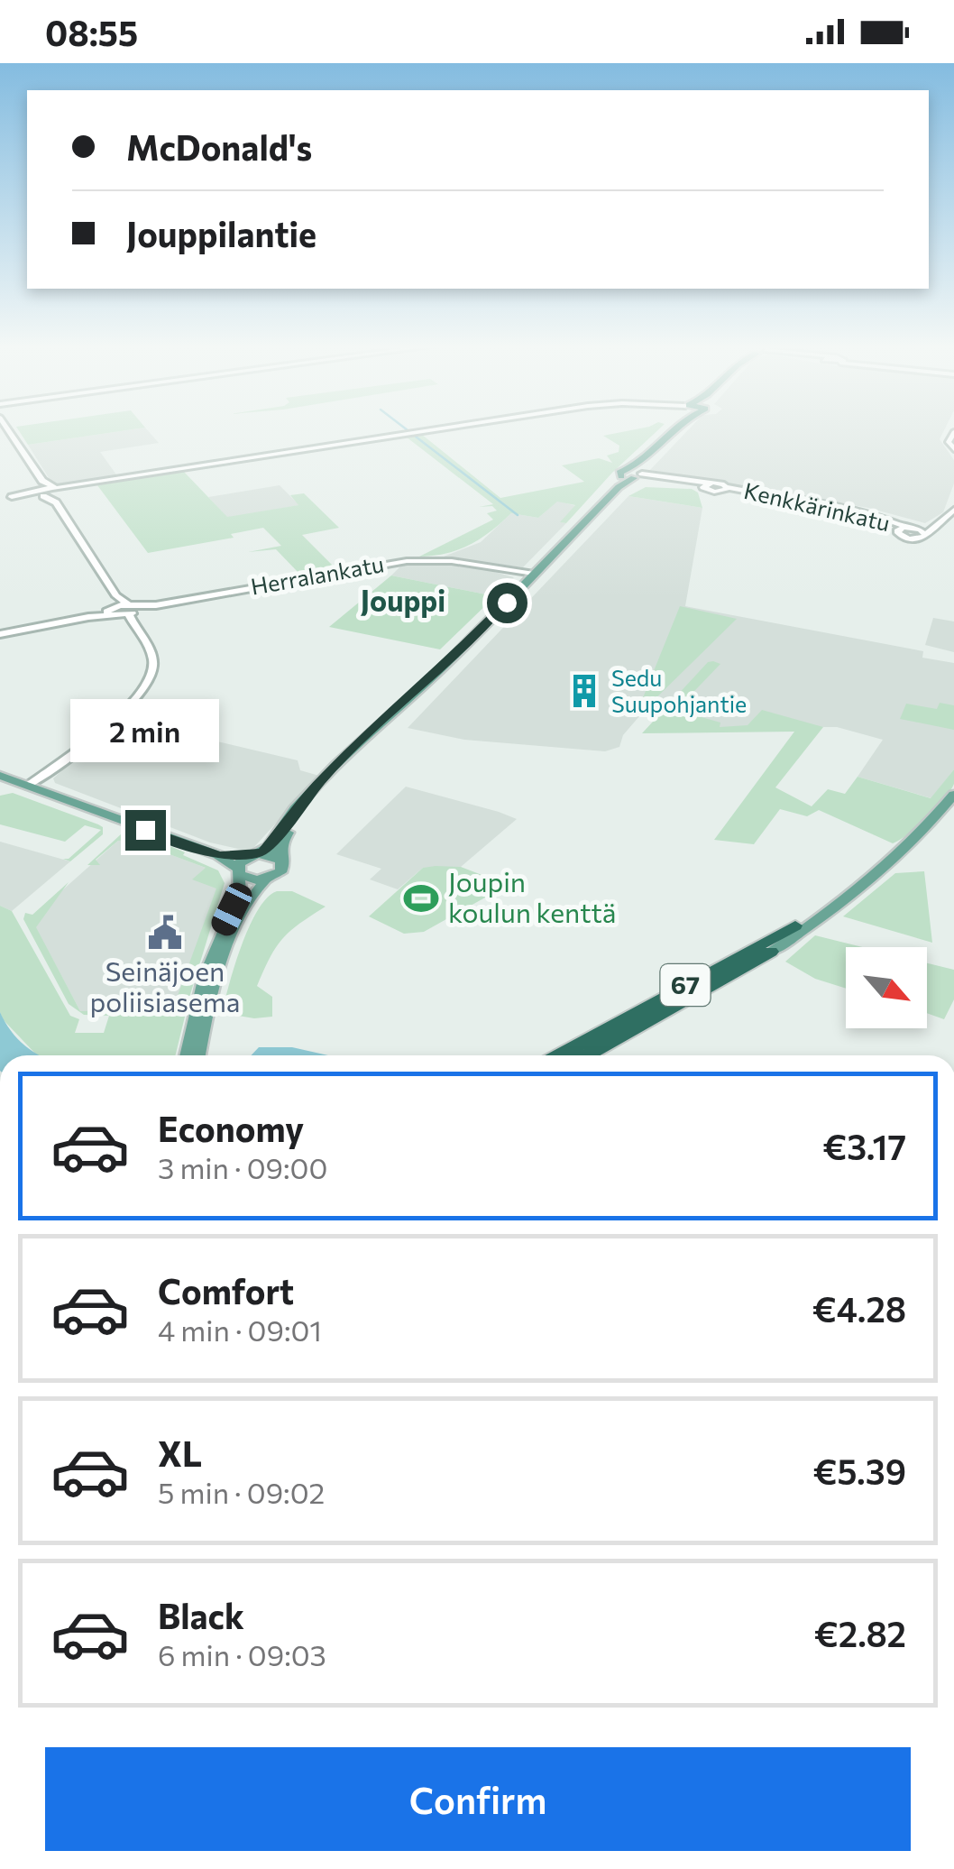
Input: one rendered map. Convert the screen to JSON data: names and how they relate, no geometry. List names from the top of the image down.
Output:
{
  "streets": {
    "highway": ["67"],
    "street": ["Kenkkärinkatu", "Herralankatu"]
  },
  "districts": ["Jouppi"],
  "places": {
    "building": ["Sedu Suupohjantie"],
    "sports": ["Joupin koulun kenttä"],
    "public building": ["Seinäjoen poliisiasema"]
  },
  "north": "bottom right",
  "page": {
    "status": "08:55",
    "banner": ["McDonald's", "Jouppilantie"],
    "bubble": "2 min",
    "list": [
      {
        "name": "Economy",
        "note": "3 min · 09:00",
        "value": "€3.17"
      },
      {
        "name": "Comfort",
        "note": "4 min · 09:01",
        "value": "€4.28"
      },
      {
        "name": "XL",
        "note": "5 min · 09:02",
        "value": "€5.39"
      },
      {
        "name": "Black",
        "note": "6 min · 09:03",
        "value": "€2.82"
      }
    ],
    "buttons": "Confirm"
  }
}
